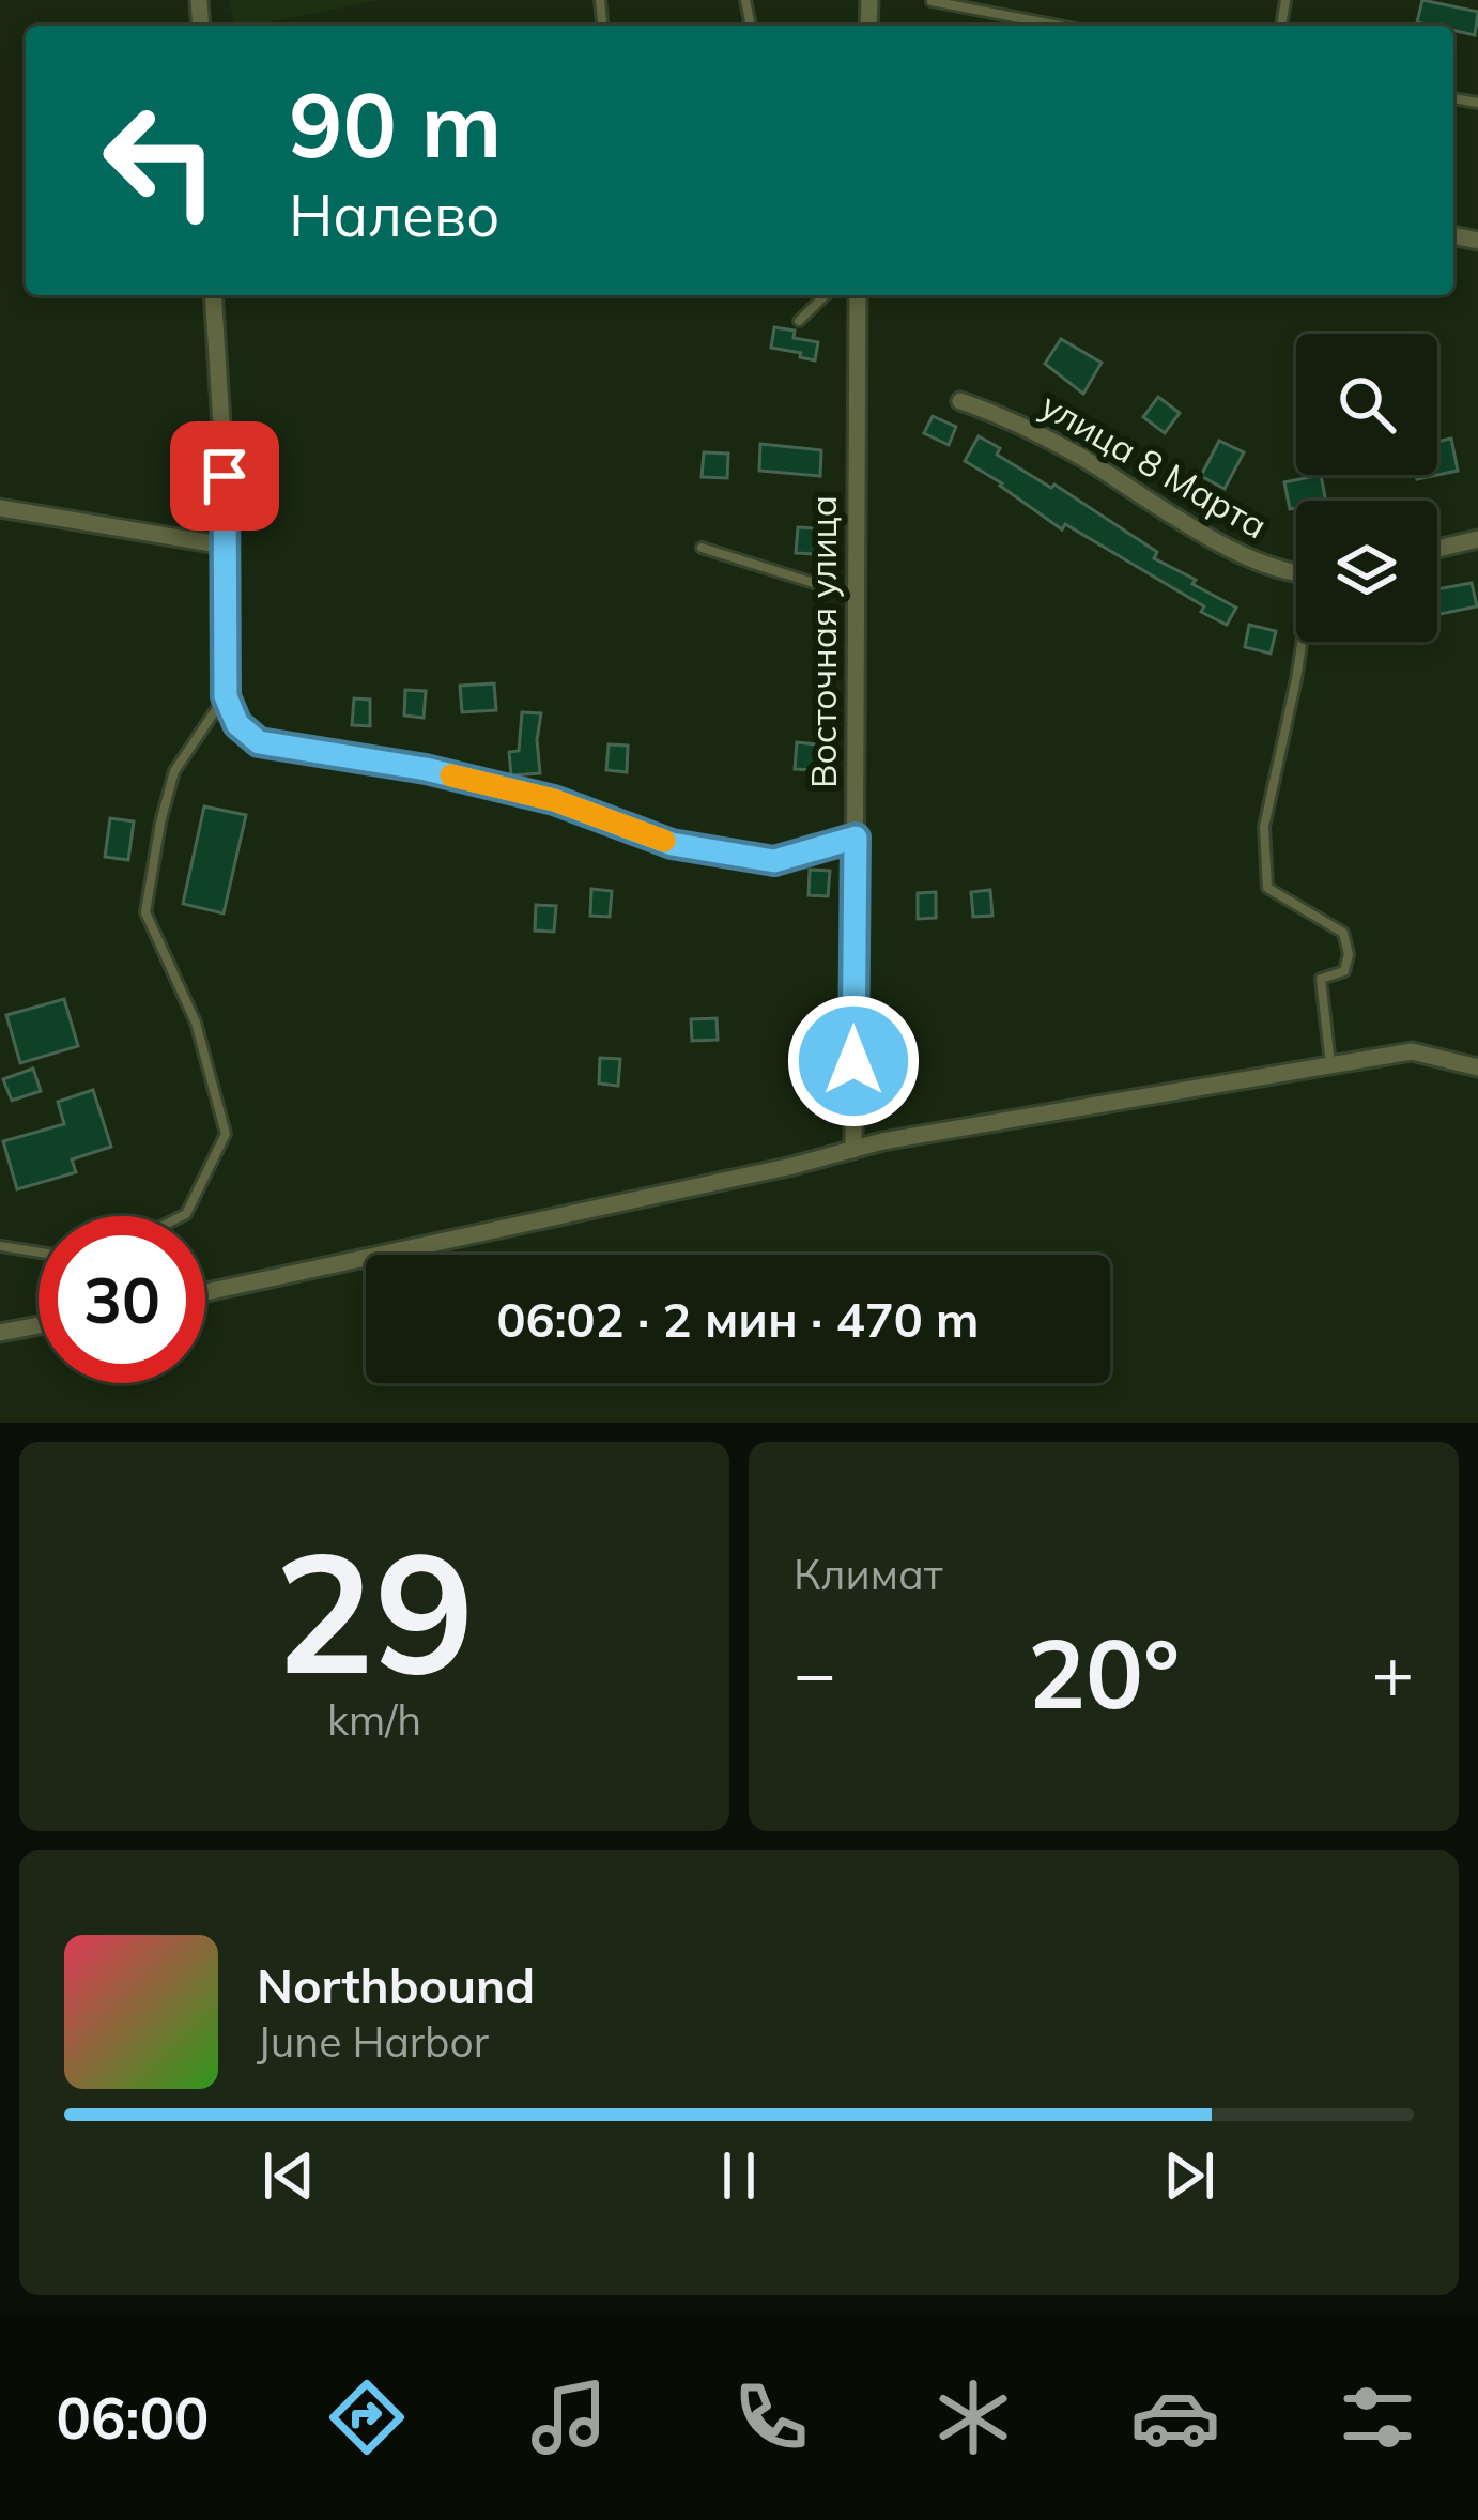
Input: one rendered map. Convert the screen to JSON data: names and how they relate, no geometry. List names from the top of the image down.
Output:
{
  "streets": {
    "street": ["улица 8 Марта", "Восточная улица"]
  },
  "page": {
    "turn": ["90 m", "Налево"],
    "limit": "30",
    "trip": "06:02 · 2 мин · 470 m",
    "tile": [
      ["29", "km/h"],
      "Климат"
    ],
    "heat": ["−", "20°", "+"],
    "song": ["Northbound", "June Harbor"],
    "tabs": "06:00"
  }
}
